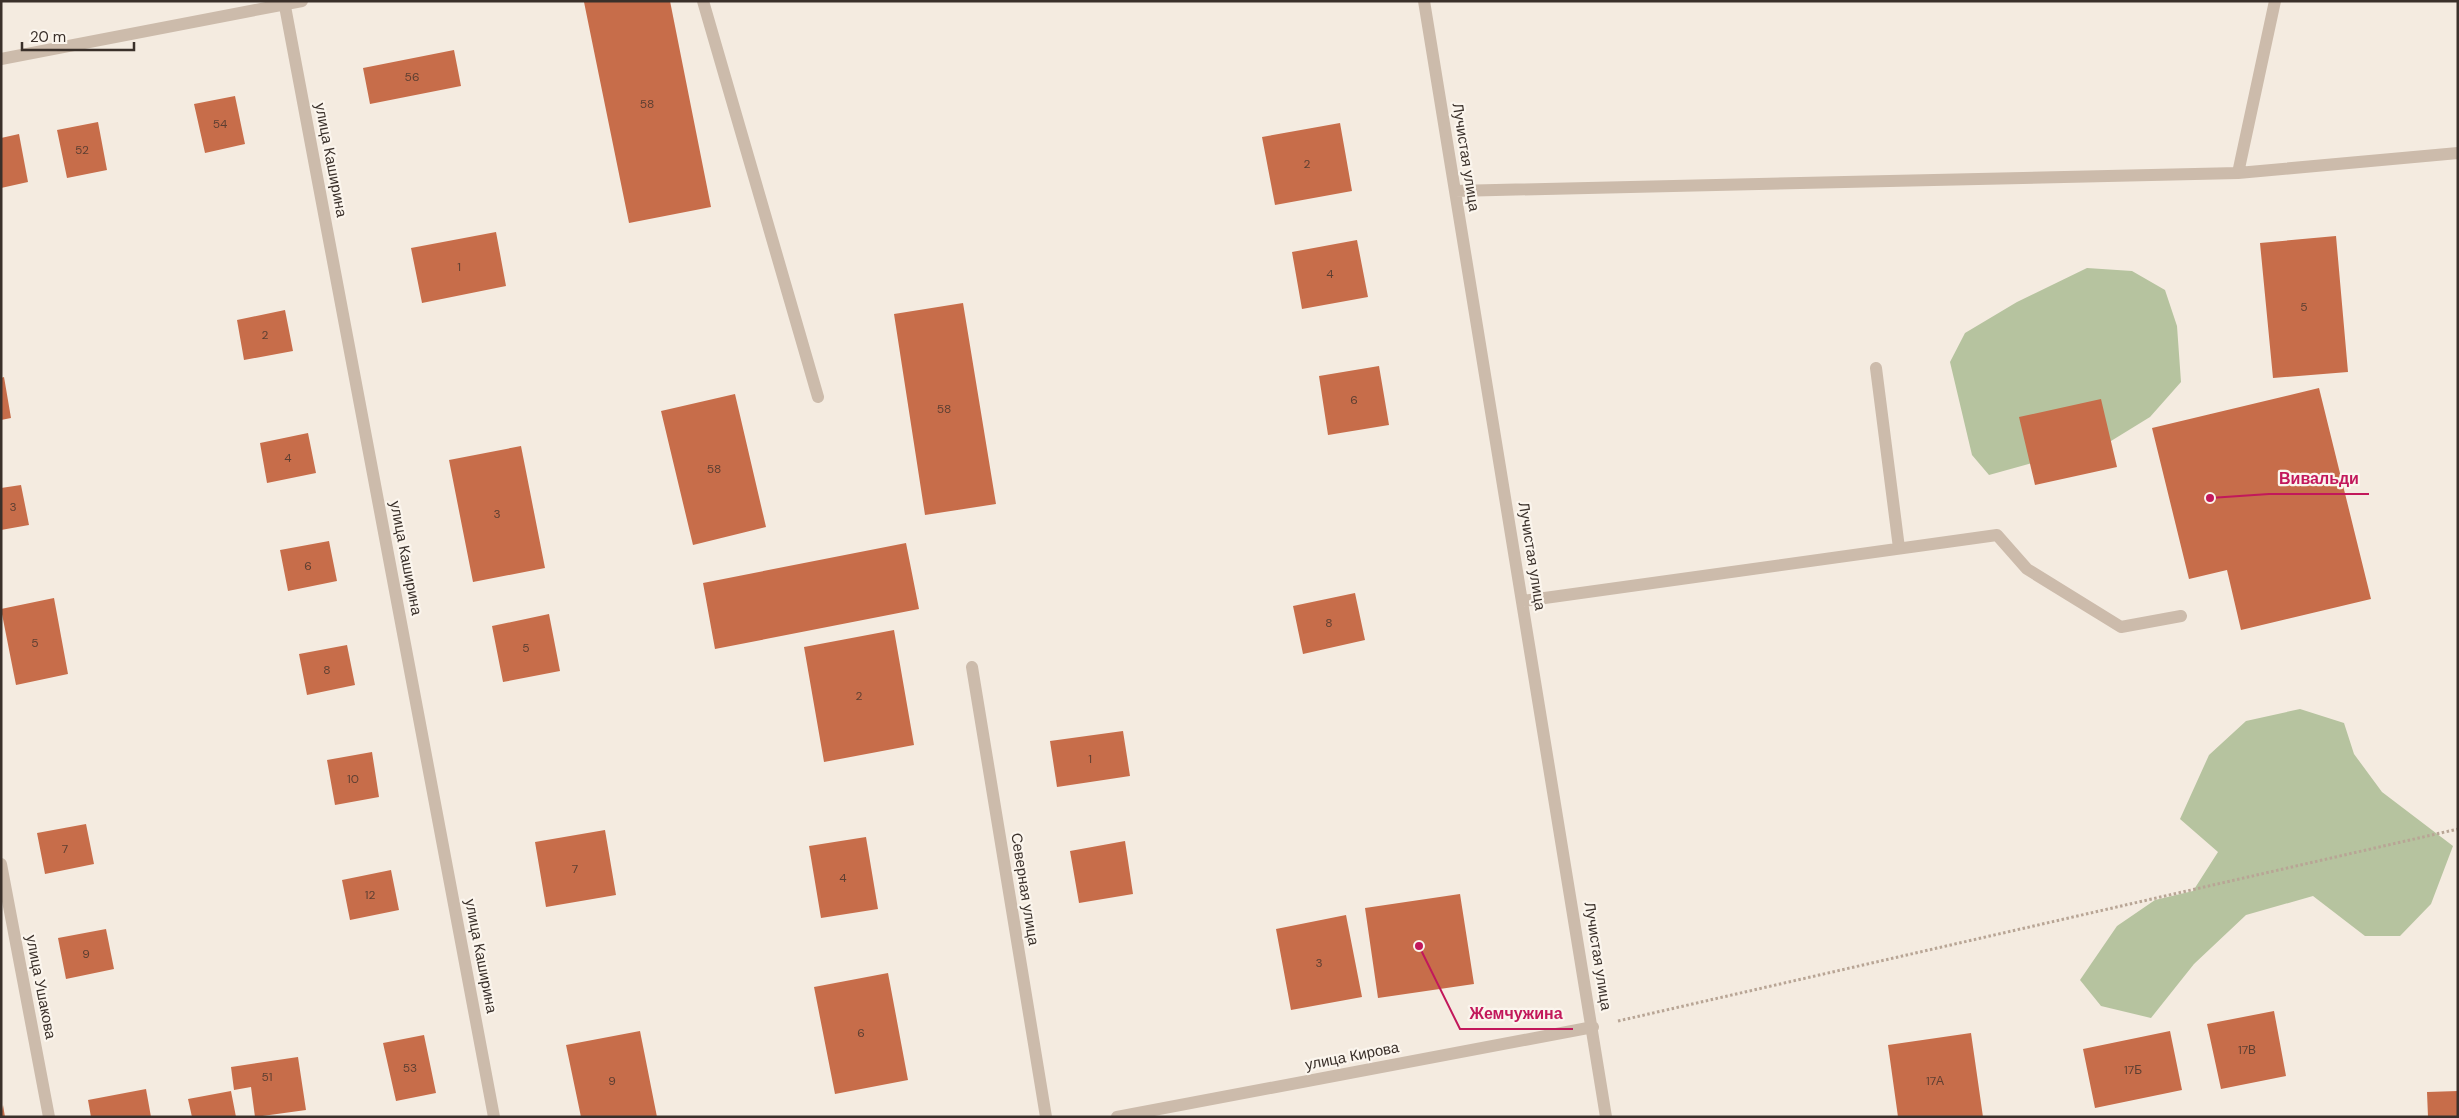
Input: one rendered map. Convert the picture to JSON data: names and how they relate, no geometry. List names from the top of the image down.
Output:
{
  "streets": {
    "street": [
      "Лучистая улица",
      "улица Каширина",
      "Северная улица",
      "улица Ушакова",
      "улица Кирова"
    ]
  },
  "crossings": [
    ["Лучистая улица", "улица Кирова"]
  ],
  "places": ["Вивальди", "Жемчужина"],
  "house_numbers": [
    "56",
    "58",
    "54",
    "52",
    "2",
    "1",
    "4",
    "5",
    "2",
    "6",
    "58",
    "4",
    "58",
    "3",
    "3",
    "6",
    "8",
    "5",
    "5",
    "8",
    "2",
    "1",
    "10",
    "7",
    "7",
    "4",
    "12",
    "9",
    "3",
    "6",
    "17В",
    "53",
    "17Б",
    "51",
    "9",
    "17А"
  ],
  "scale_bar": "20 m"
}
